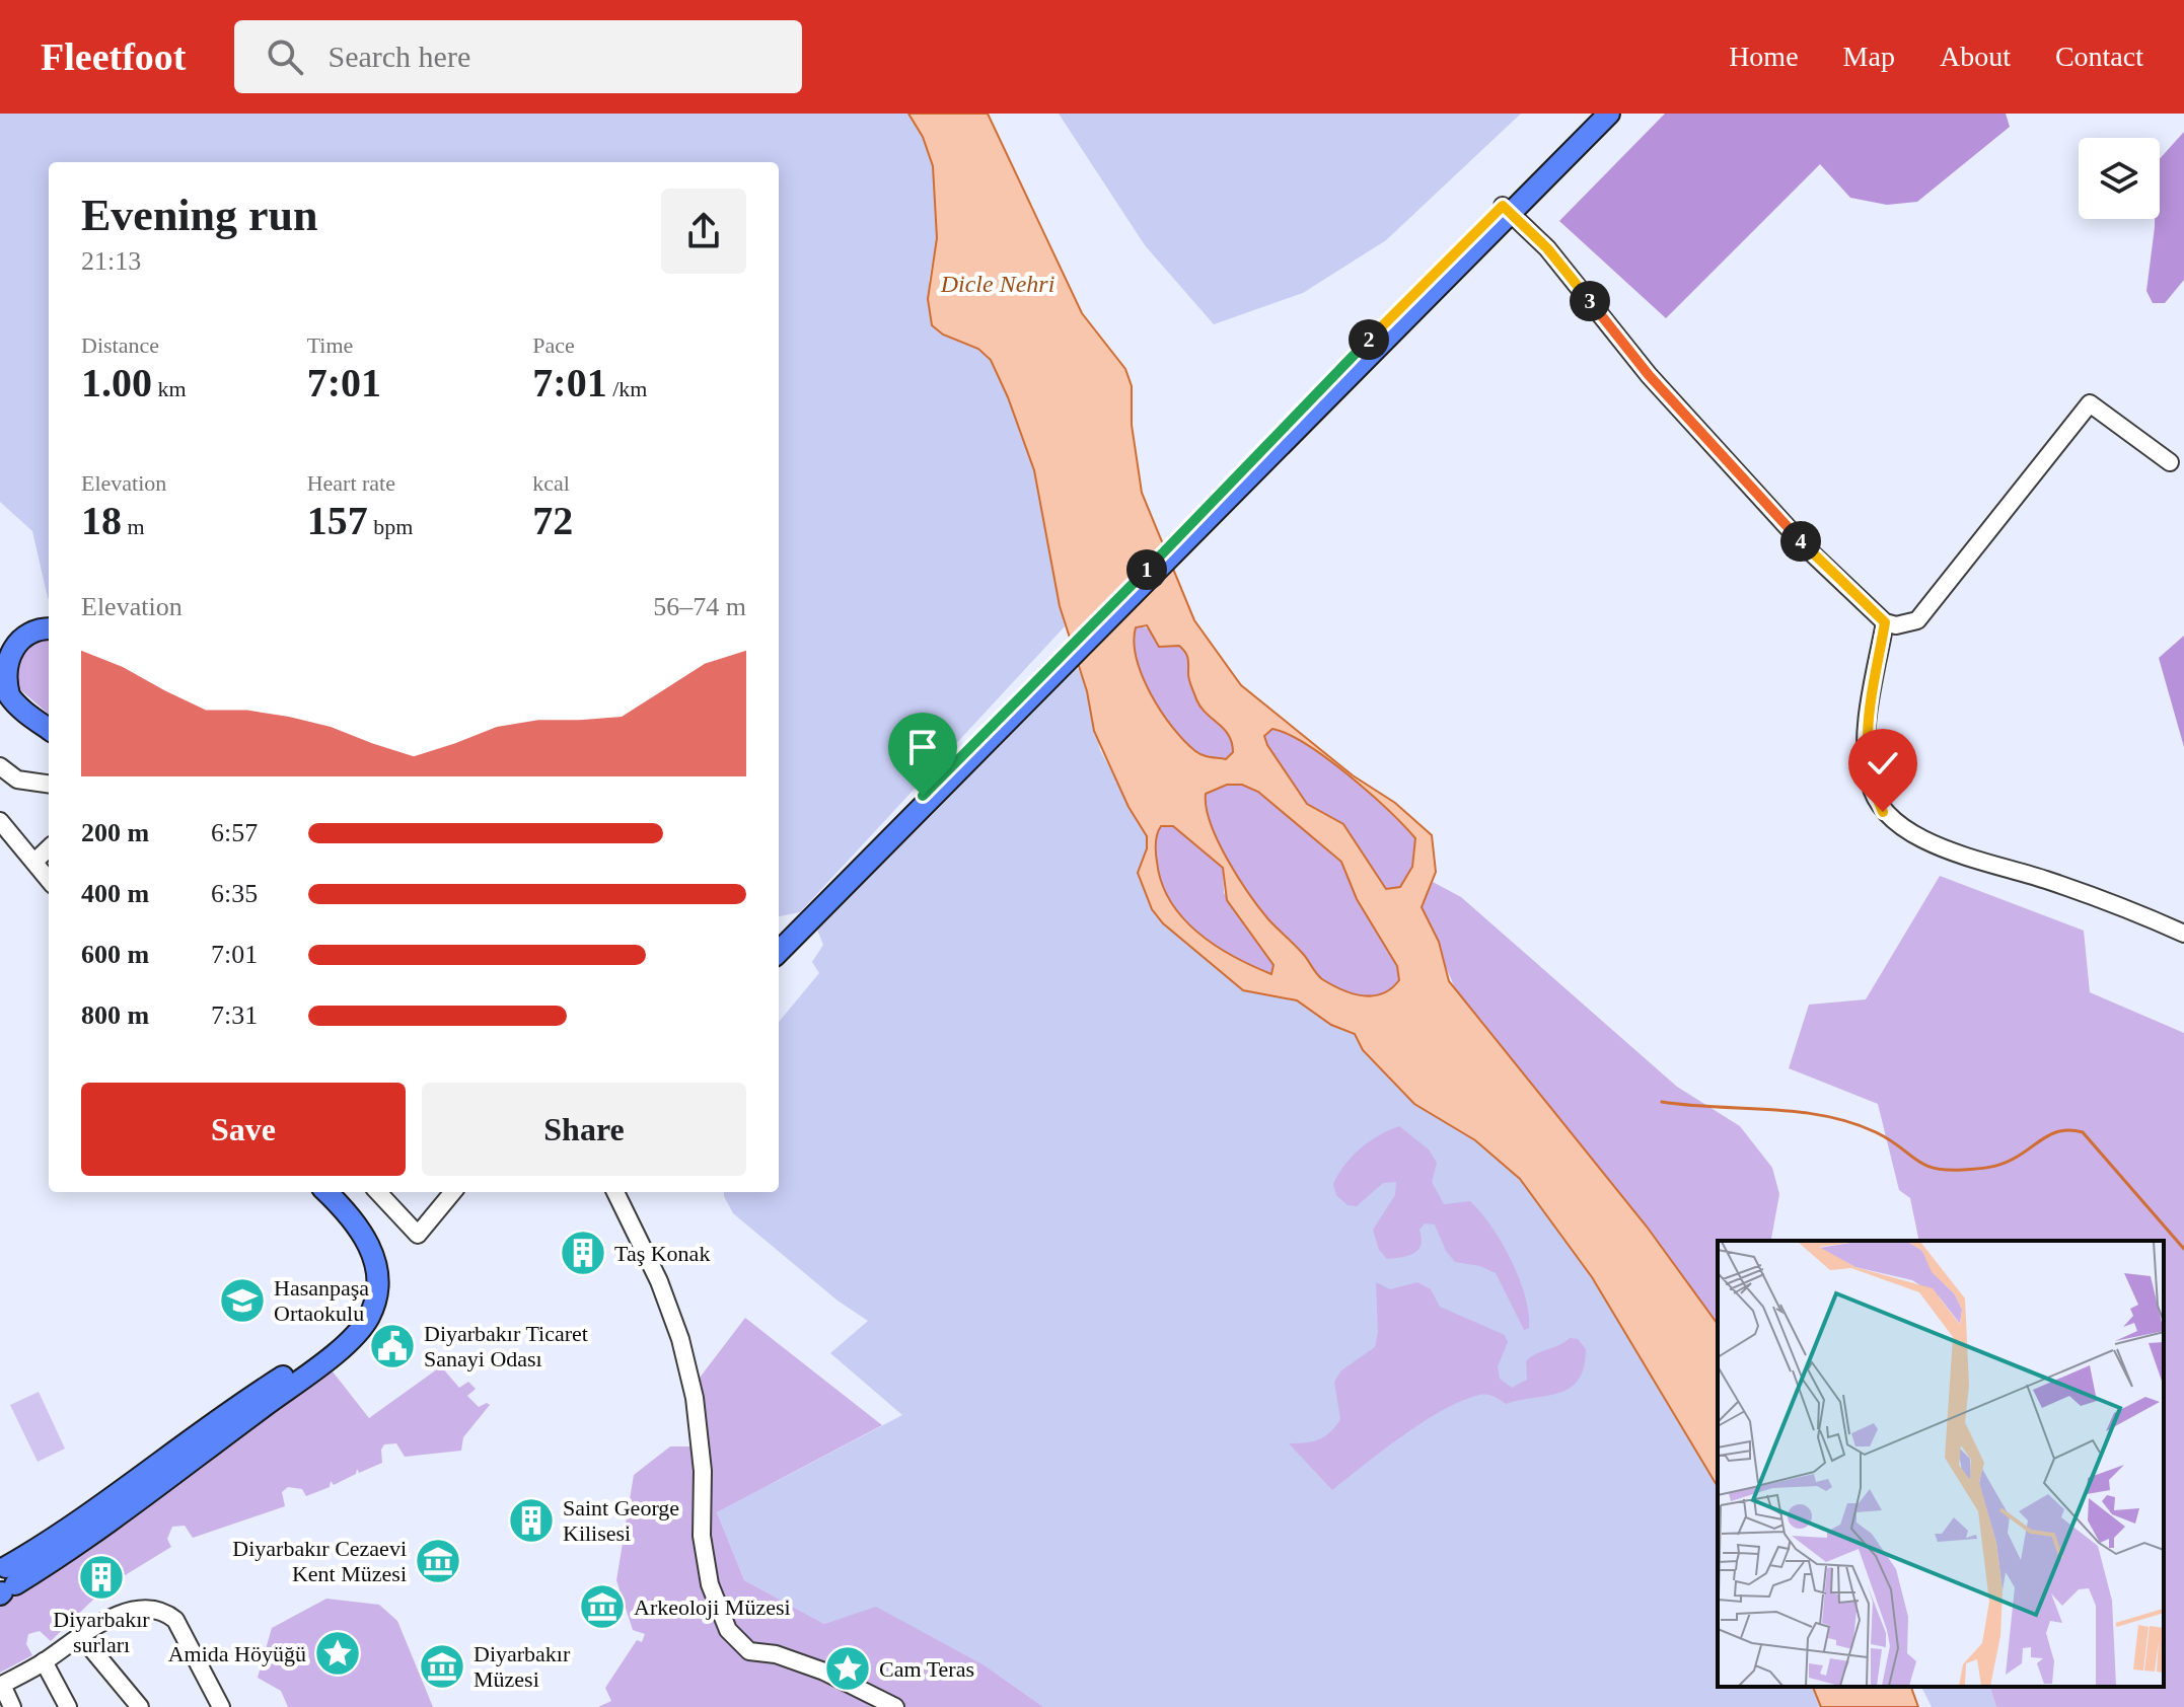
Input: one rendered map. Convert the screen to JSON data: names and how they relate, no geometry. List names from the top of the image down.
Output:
{
  "water": ["Dicle Nehri"],
  "places": {
    "building": ["Taş Konak", "Saint George Kilisesi", "Diyarbakır surları"],
    "school or university": ["Hasanpaşa Ortaokulu"],
    "public building": ["Diyarbakır Ticaret Sanayi Odası"],
    "museum": ["Diyarbakır Cezaevi Kent Müzesi", "Arkeoloji Müzesi", "Diyarbakır Müzesi"],
    "place": ["Amida Höyüğü", "Cam Teras"]
  },
  "page": {
    "header": "Fleetfoot",
    "search": "Search here",
    "nav": [
      "Home",
      "Map",
      "About",
      "Contact"
    ],
    "heading": ["Evening run", "21:13"],
    "pins": [
      "3",
      "2",
      "4",
      "1"
    ],
    "stats": [
      ["Distance", "1.00 km"],
      ["Time", "7:01"],
      ["Pace", "7:01 /km"],
      ["Elevation", "18 m"],
      ["Heart rate", "157 bpm"],
      ["kcal", "72"]
    ],
    "chart": ["Elevation", "56–74 m"],
    "list": [
      {
        "name": "200 m",
        "note": "6:57"
      },
      {
        "name": "400 m",
        "note": "6:35"
      },
      {
        "name": "600 m",
        "note": "7:01"
      },
      {
        "name": "800 m",
        "note": "7:31"
      }
    ],
    "buttons": ["Save", "Share"]
  }
}
